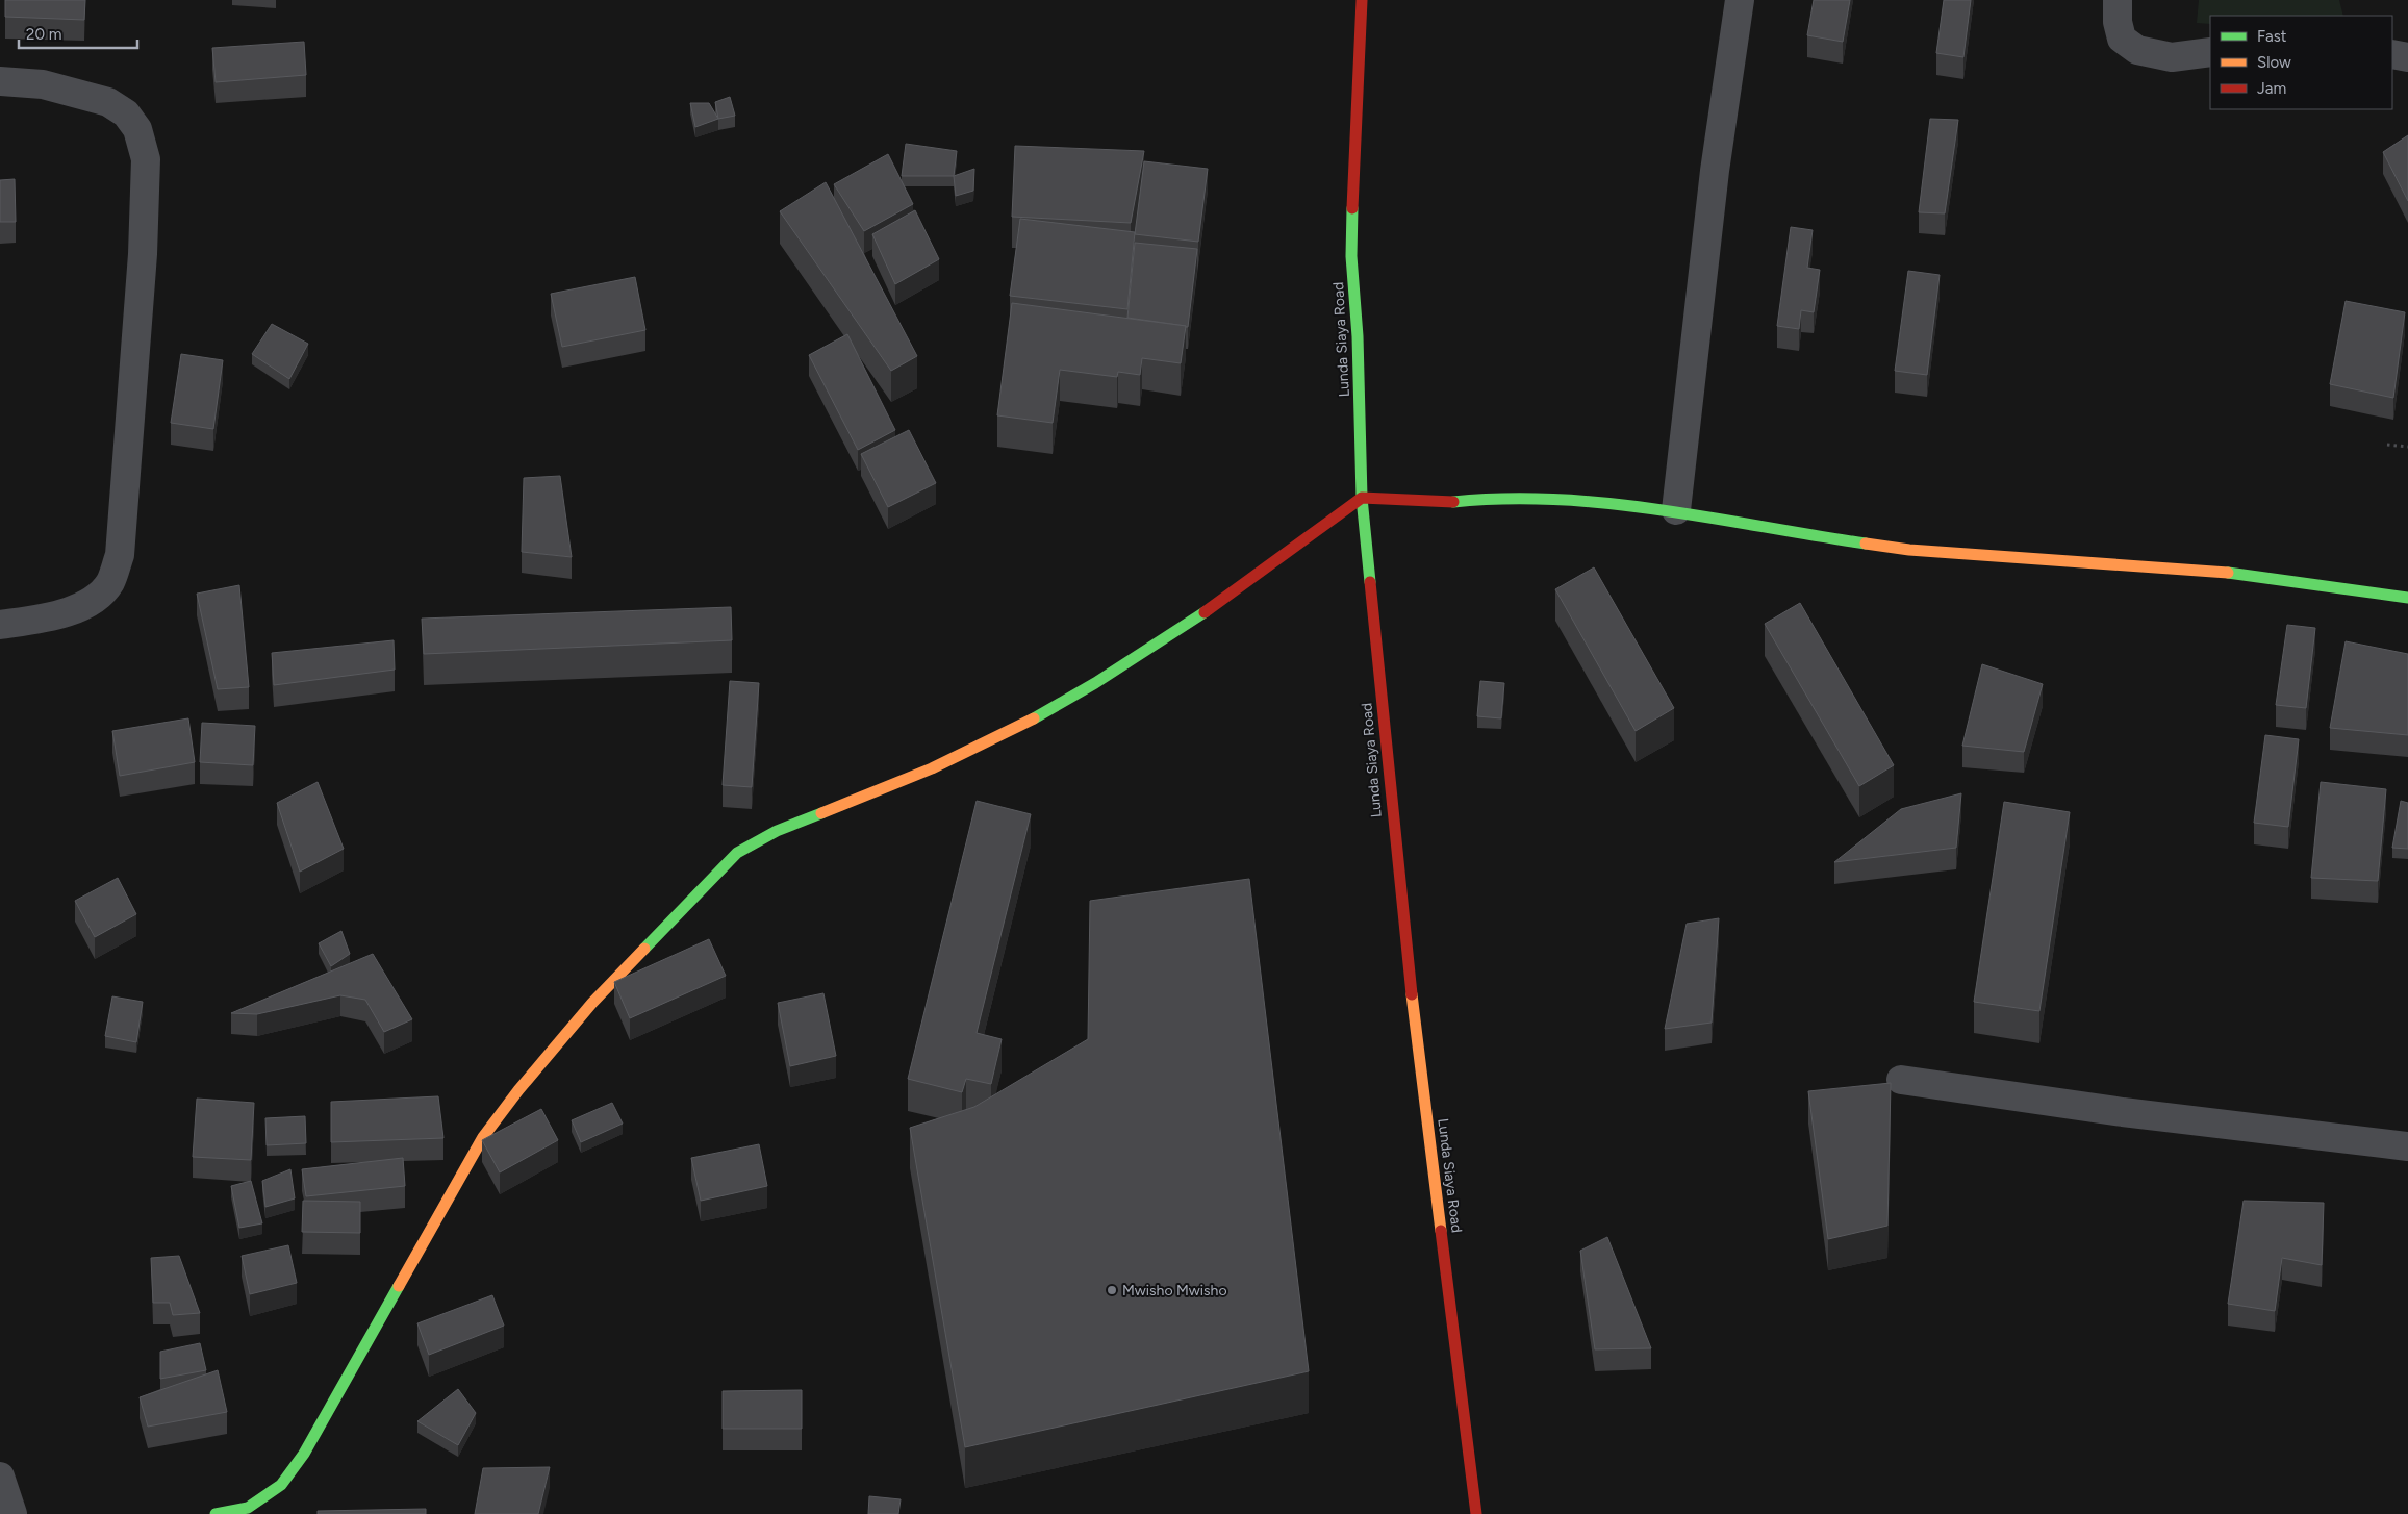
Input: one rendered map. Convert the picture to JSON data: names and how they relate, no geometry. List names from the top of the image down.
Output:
{
  "streets": {
    "street": ["Lunda Siaya Road"]
  },
  "places": ["Mwisho Mwisho"],
  "legend": ["Fast", "Slow", "Jam"],
  "scale_bar": "20 m"
}
